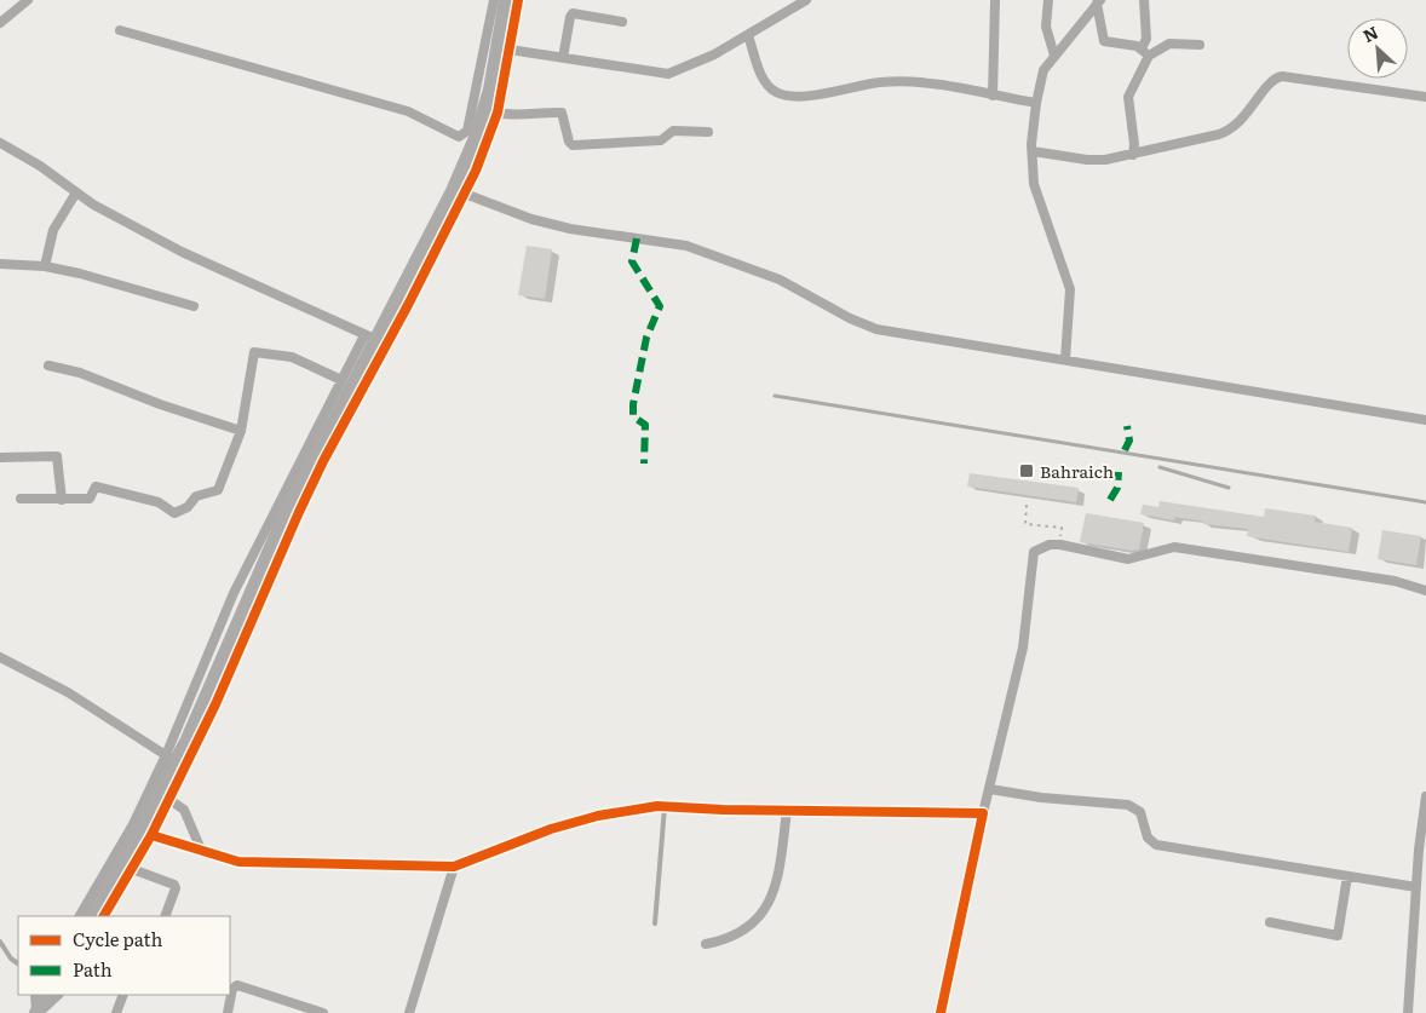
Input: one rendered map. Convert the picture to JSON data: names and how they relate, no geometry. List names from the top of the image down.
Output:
{
  "places": {
    "transit": ["Bahraich"]
  },
  "legend": ["Cycle path", "Path"],
  "north": "top left"
}
